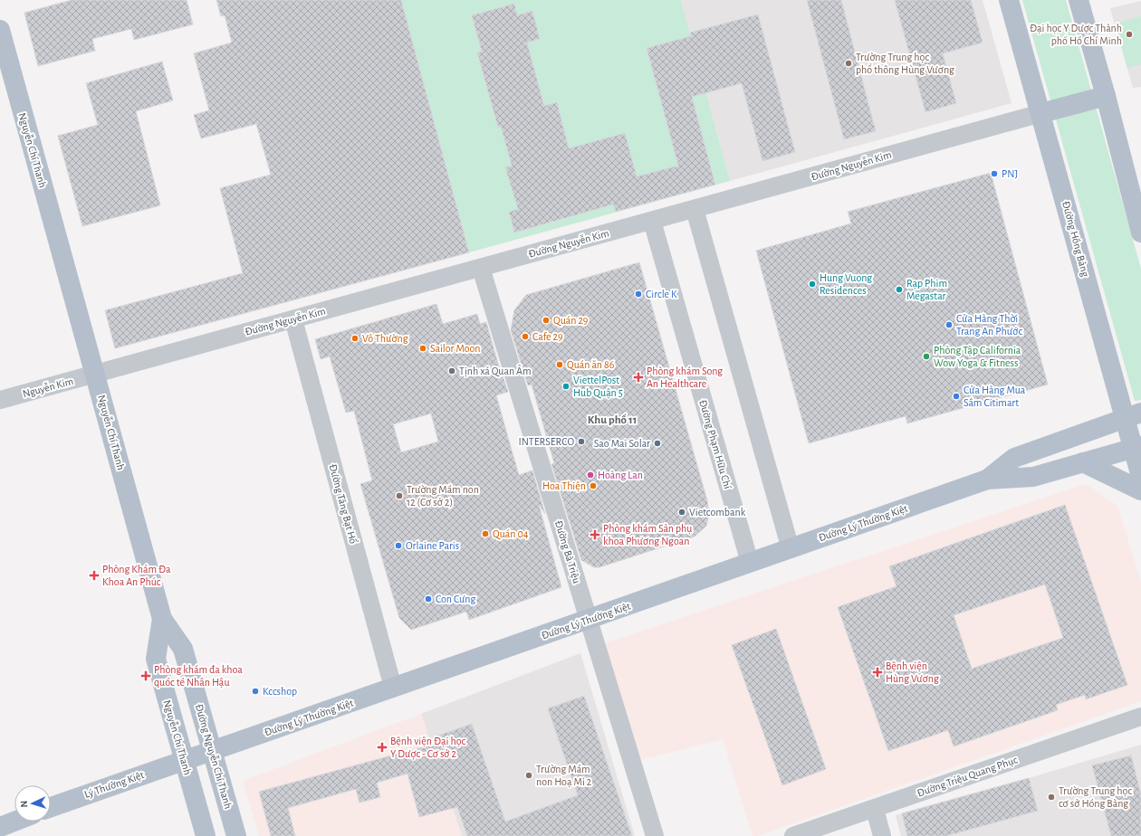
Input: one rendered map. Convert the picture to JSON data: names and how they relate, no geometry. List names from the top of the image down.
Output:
{
  "streets": {
    "main road": [
      "Nguyễn Chí Thanh",
      "Đường Hồng Bàng",
      "Đường Lý Thường Kiệt",
      "Đường Nguyễn Chí Thanh",
      "Lý Thường Kiệt"
    ],
    "street": [
      "Đường Nguyễn Kim",
      "Nguyễn Kim",
      "Đường Phạm Hữu Chí",
      "Đường Tăng Bạt Hổ",
      "Đường Bà Triệu",
      "Đường Triệu Quang Phục"
    ]
  },
  "crossings": [
    ["Nguyễn Chí Thanh", "Đường Nguyễn Kim"],
    ["Nguyễn Chí Thanh", "Nguyễn Kim"],
    ["Nguyễn Chí Thanh", "Đường Lý Thường Kiệt"],
    ["Nguyễn Chí Thanh", "Đường Nguyễn Chí Thanh"],
    ["Nguyễn Chí Thanh", "Lý Thường Kiệt"],
    ["Đường Nguyễn Kim", "Đường Hồng Bàng"],
    ["Đường Nguyễn Kim", "Nguyễn Kim"],
    ["Đường Nguyễn Kim", "Đường Phạm Hữu Chí"],
    ["Đường Nguyễn Kim", "Đường Tăng Bạt Hổ"],
    ["Đường Nguyễn Kim", "Đường Bà Triệu"],
    ["Đường Hồng Bàng", "Đường Lý Thường Kiệt"],
    ["Đường Phạm Hữu Chí", "Đường Lý Thường Kiệt"],
    ["Đường Tăng Bạt Hổ", "Đường Lý Thường Kiệt"],
    ["Đường Lý Thường Kiệt", "Đường Bà Triệu"],
    ["Đường Lý Thường Kiệt", "Đường Nguyễn Chí Thanh"],
    ["Đường Lý Thường Kiệt", "Lý Thường Kiệt"]
  ],
  "districts": ["Khu phố 11"],
  "places": {
    "other": [
      "Đại học Y Dược Thành phố Hồ Chí Minh",
      "Trường Trung học phổ thông Hùng Vương",
      "PNJ",
      "Hung Vuong Residences",
      "Rạp Phim Megastar",
      "Circle K",
      "Quán 29",
      "Cửa Hàng Thời Trang An Phước",
      "Cafe 29",
      "Vô Thường",
      "Sailor Moon",
      "Phòng Tập California Wow Yoga & Fitness",
      "Quán ăn 86",
      "Tịnh xá Quan Âm",
      "ViettelPost Hub Quận 5",
      "Cửa Hàng Mua Sắm Citimart",
      "INTERSERCO",
      "Sao Mai Solar",
      "Hoàng Lan",
      "Hoa Thiện",
      "Trường Mầm non 12 (Cơ sở 2)",
      "Vietcombank",
      "Quán 04",
      "Orlaine Paris",
      "Con Cưng",
      "Kccshop",
      "Trường Mầm non Hoạ Mi 2",
      "Trường Trung học cơ sở Hồng Bàng"
    ],
    "health": [
      "Phòng khám Song An Healthcare",
      "Phòng khám Sản phụ khoa Phương Ngoan",
      "Phòng Khám Đa Khoa An Phúc",
      "Bệnh viện Hùng Vương",
      "Phòng khám đa khoa quốc tế Nhân Hậu",
      "Bệnh viện Đại học Y Dược - Cơ sở 2"
    ]
  },
  "north": "left"
}
